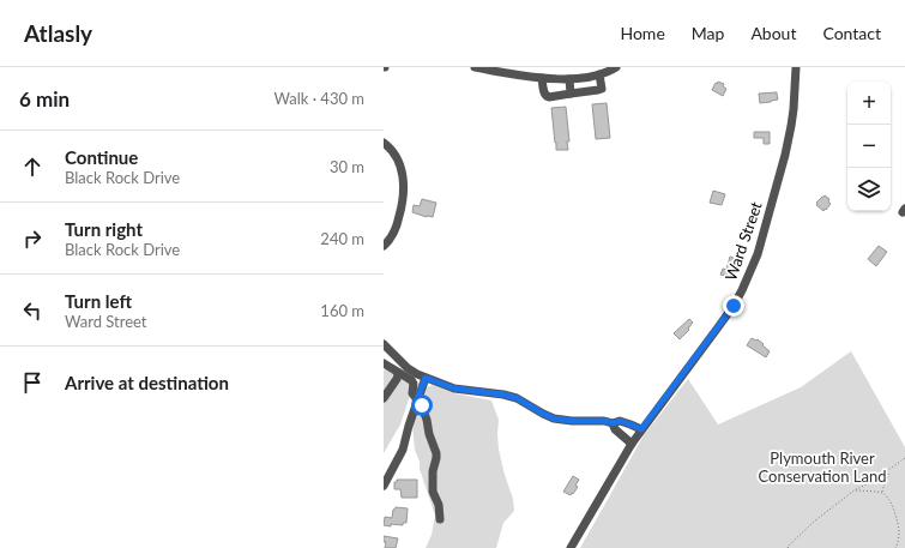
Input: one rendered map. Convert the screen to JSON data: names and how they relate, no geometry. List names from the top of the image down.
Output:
{
  "streets": {
    "street": ["Ward Street"]
  },
  "parks": ["Plymouth River Conservation Land"],
  "page": {
    "header": "Atlasly",
    "nav": [
      "Home",
      "Map",
      "About",
      "Contact"
    ],
    "heading": ["6 min", "Walk · 430 m"],
    "map_buttons": ["+", "−"],
    "list": [
      ["Continue", "Black Rock Drive", "30 m"],
      ["Turn right", "Black Rock Drive", "240 m"],
      ["Turn left", "Ward Street", "160 m"],
      "Arrive at destination"
    ]
  }
}
